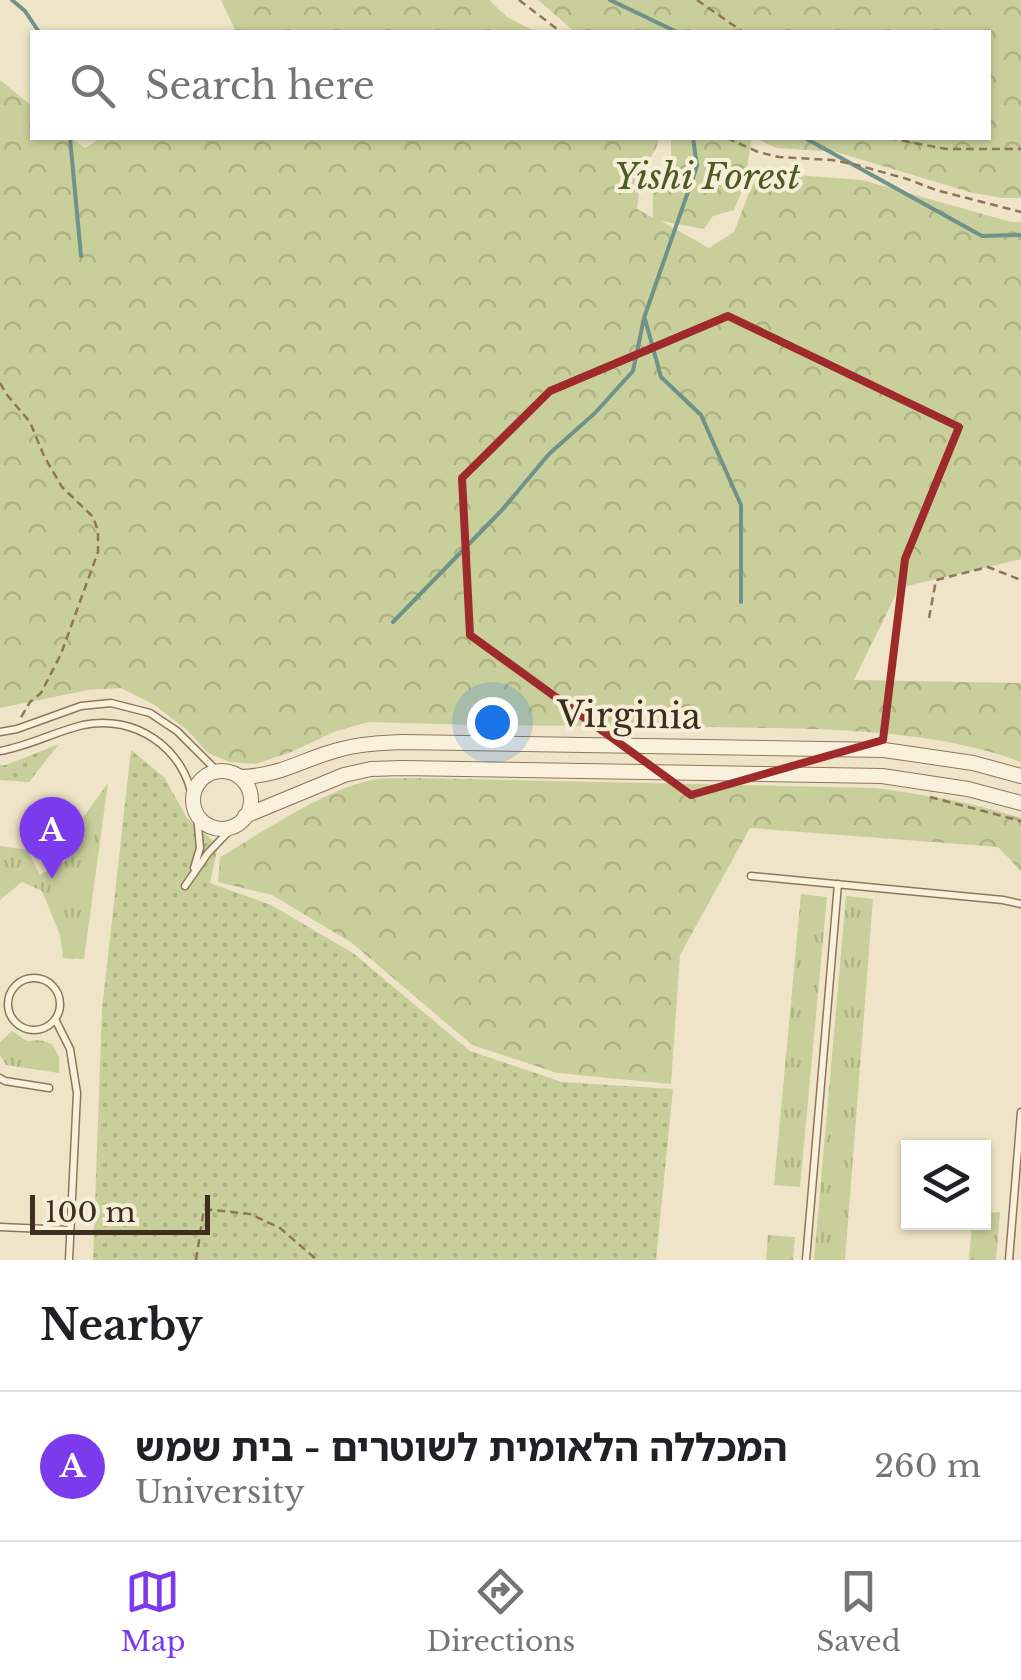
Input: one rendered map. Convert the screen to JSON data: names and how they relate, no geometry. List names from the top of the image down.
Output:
{
  "streets": {
    "street": ["Virginia"]
  },
  "parks": ["Yishi Forest"],
  "scale_bar": "100 m",
  "page": {
    "search": "Search here",
    "pins": "A",
    "scale": "100 m",
    "heading": "Nearby",
    "list": [
      {
        "mark": "A",
        "name": "המכללה הלאומית לשוטרים - בית שמש",
        "note": "University",
        "value": "260 m"
      }
    ],
    "nav": ["Map", "Directions", "Saved"]
  }
}
